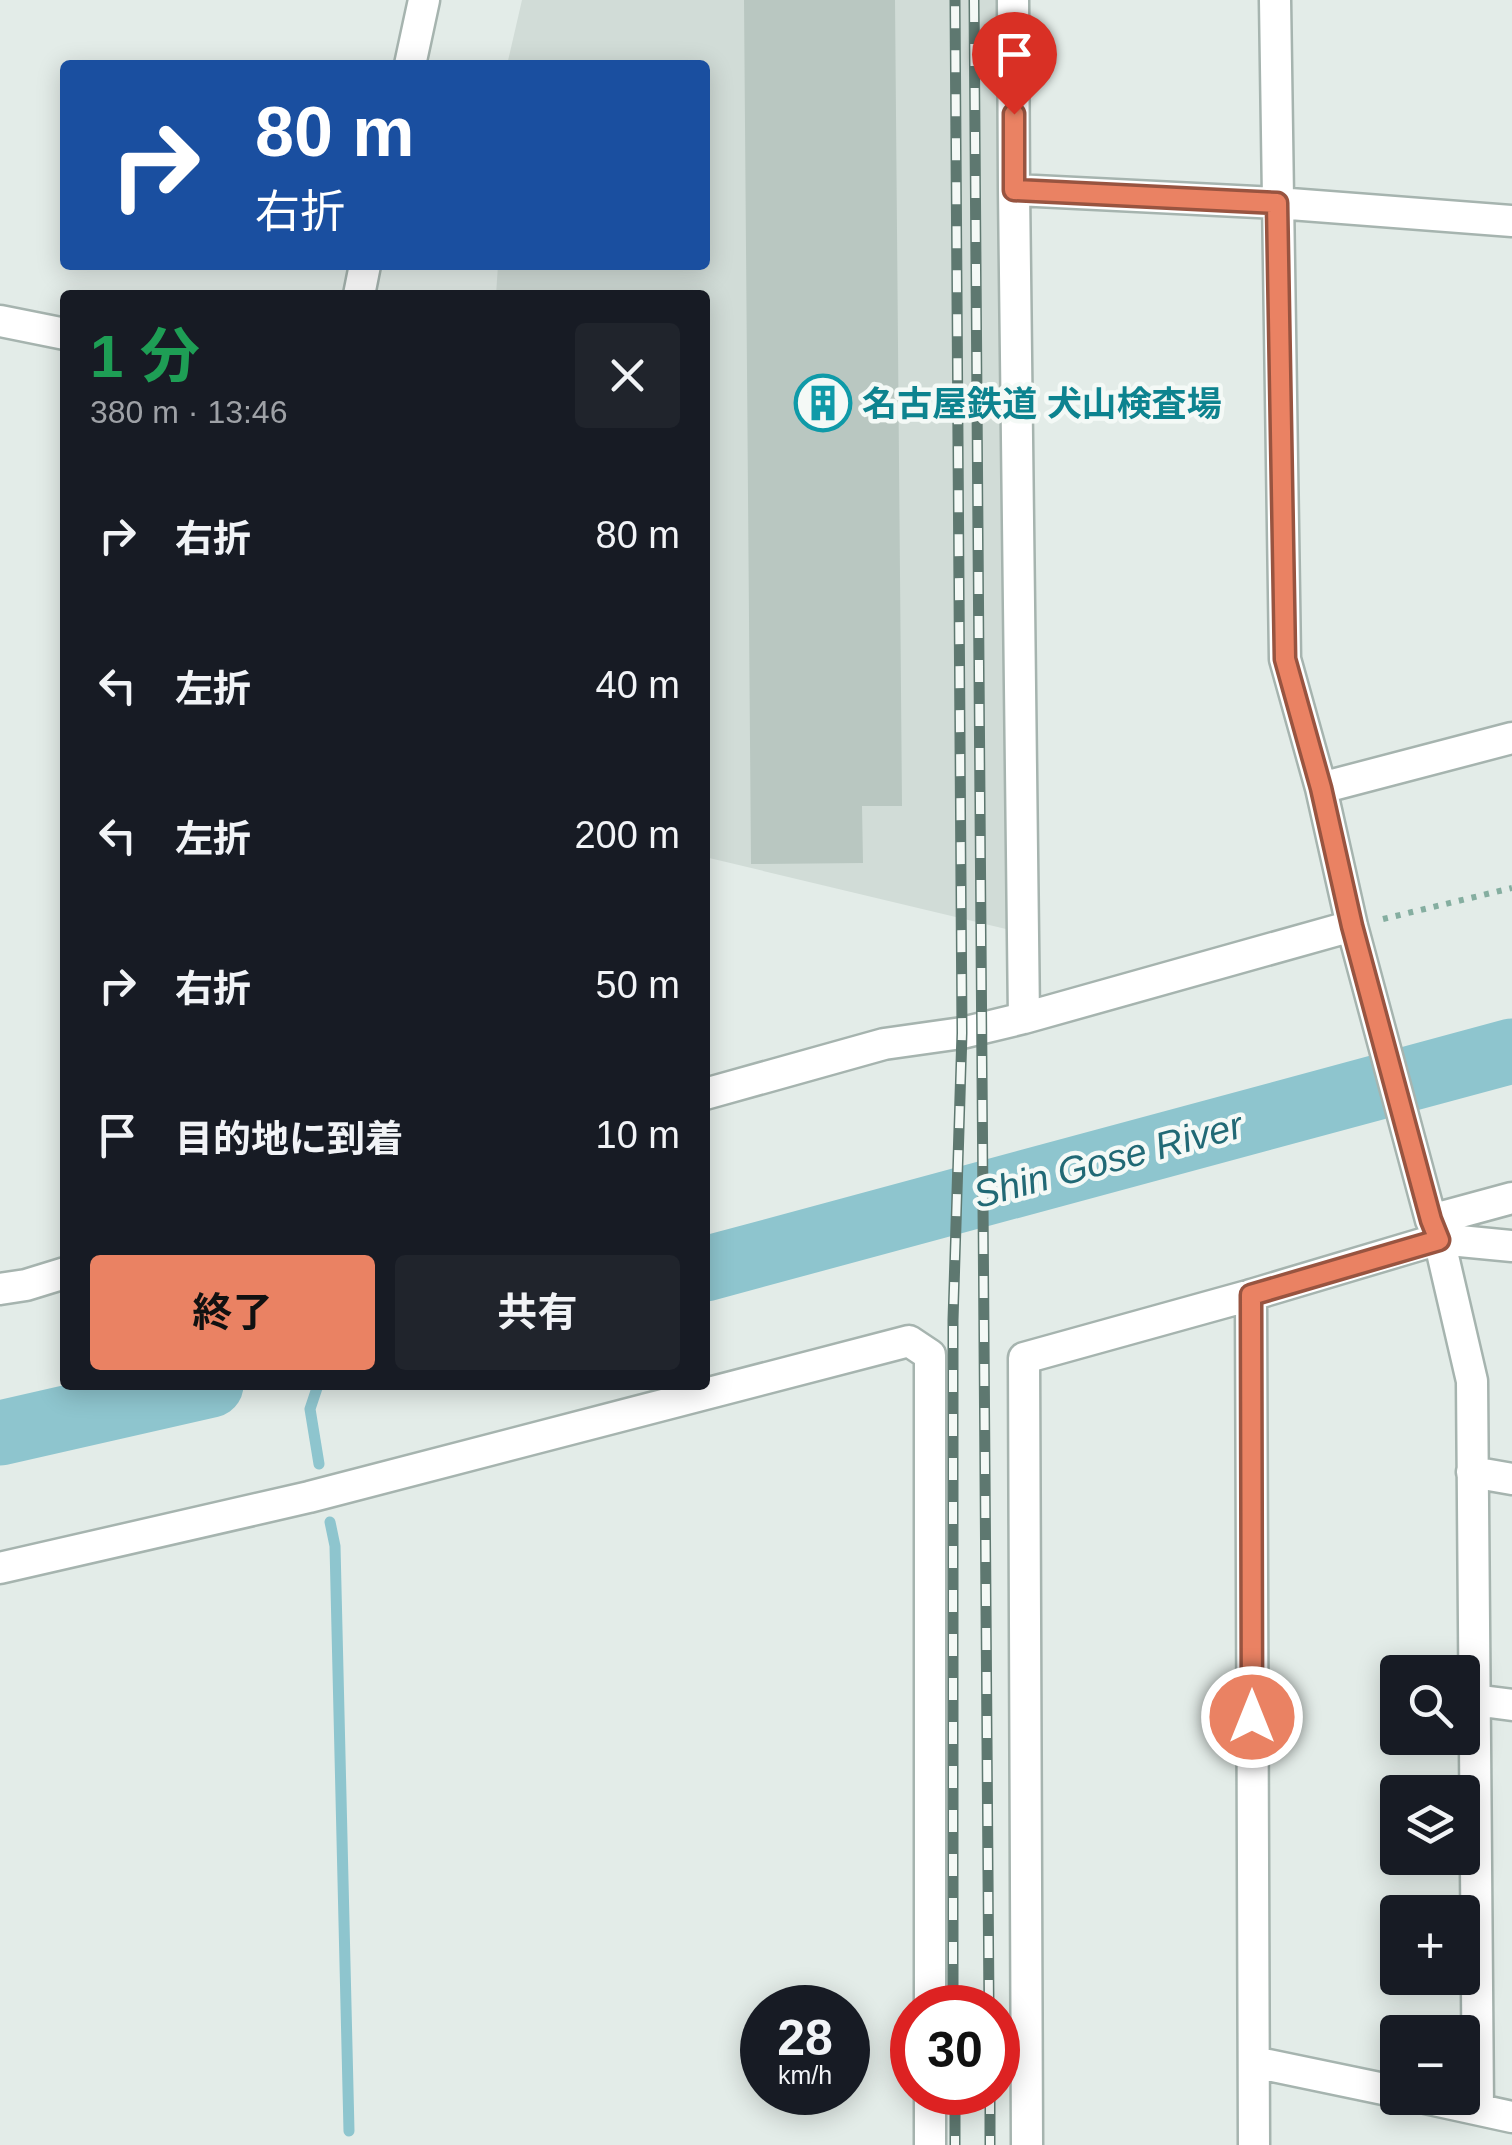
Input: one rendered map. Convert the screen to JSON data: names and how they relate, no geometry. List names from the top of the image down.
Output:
{
  "water": ["Shin Gose River"],
  "places": {
    "building": ["名古屋鉄道 犬山検査場"]
  },
  "page": {
    "turn": ["80 m", "右折"],
    "heading": ["1 分", "380 m · 13:46"],
    "list": [
      {
        "name": "右折",
        "value": "80 m"
      },
      {
        "name": "左折",
        "value": "40 m"
      },
      {
        "name": "左折",
        "value": "200 m"
      },
      {
        "name": "右折",
        "value": "50 m"
      },
      {
        "name": "目的地に到着",
        "value": "10 m"
      }
    ],
    "buttons": ["終了", "共有"],
    "map_buttons": ["+", "−"],
    "speed": "28 km/h",
    "limit": "30"
  }
}
